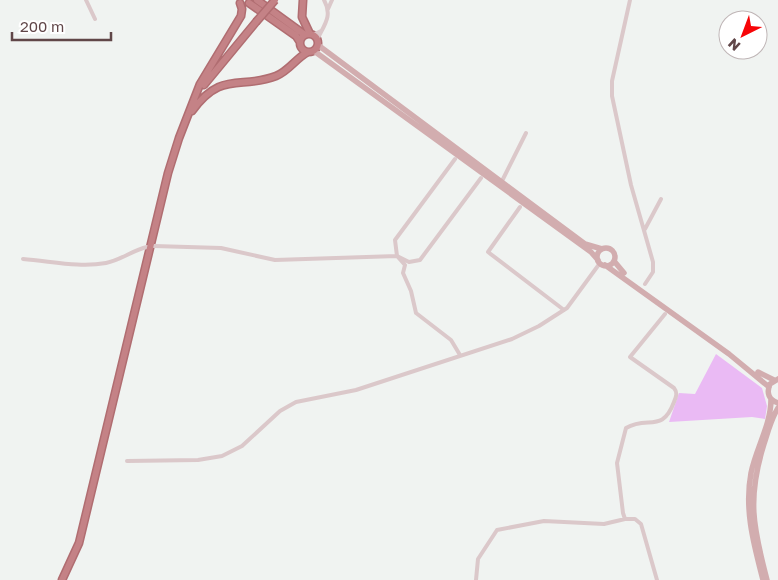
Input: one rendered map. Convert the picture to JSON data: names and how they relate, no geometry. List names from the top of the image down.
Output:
{
  "scale_bar": "200 m",
  "north": "bottom left"
}
